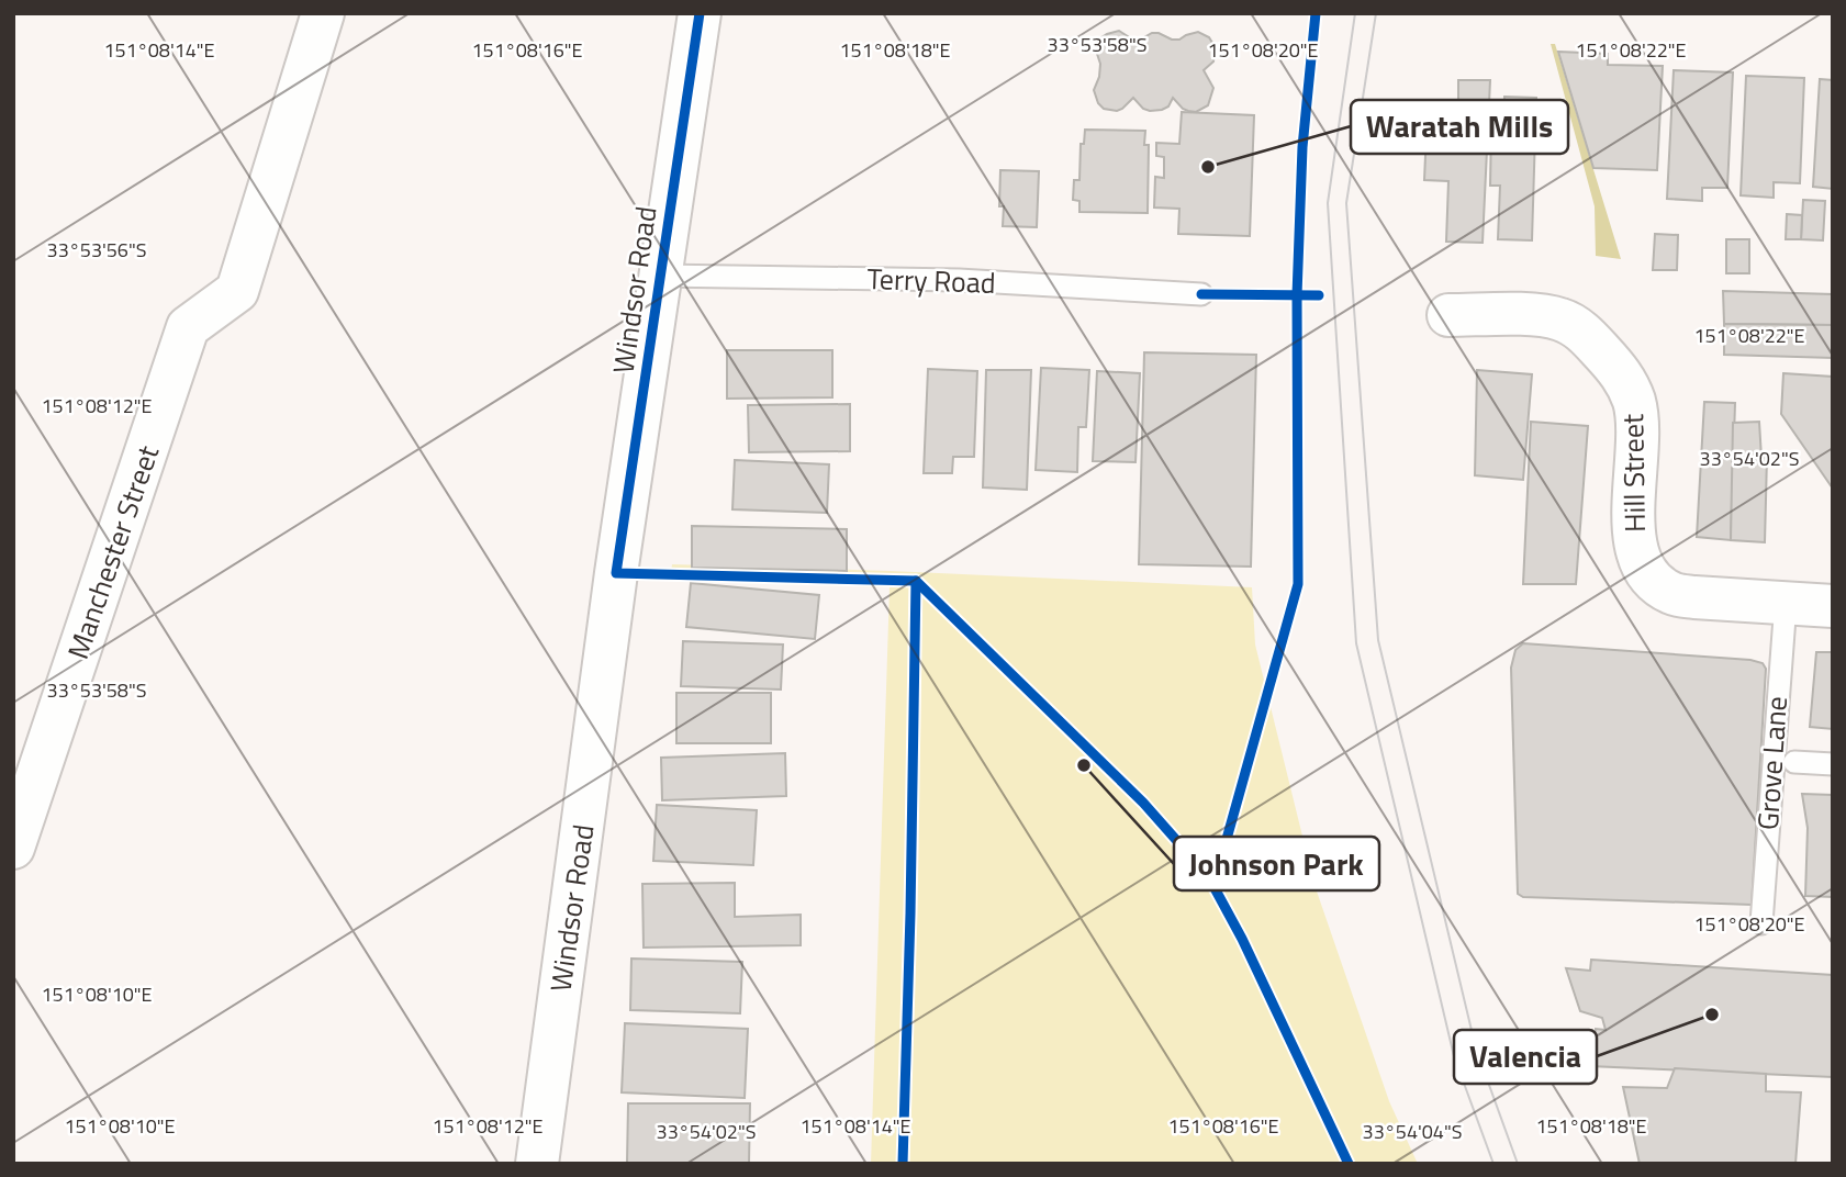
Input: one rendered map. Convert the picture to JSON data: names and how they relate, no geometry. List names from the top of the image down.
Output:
{
  "streets": {
    "street": ["Windsor Road", "Hill Street", "Manchester Street"],
    "lane": ["Terry Road", "Grove Lane"]
  },
  "crossings": [
    ["Terry Road", "Windsor Road"],
    ["Hill Street", "Grove Lane"]
  ],
  "places": ["Waratah Mills", "Johnson Park", "Valencia"],
  "coordinates": [
    "33°53'58\"S",
    "151°08'14\"E",
    "151°08'20\"E",
    "151°08'16\"E",
    "151°08'18\"E",
    "151°08'22\"E",
    "33°53'56\"S",
    "151°08'12\"E",
    "33°54'02\"S",
    "151°08'10\"E",
    "33°54'04\"S"
  ]
}
